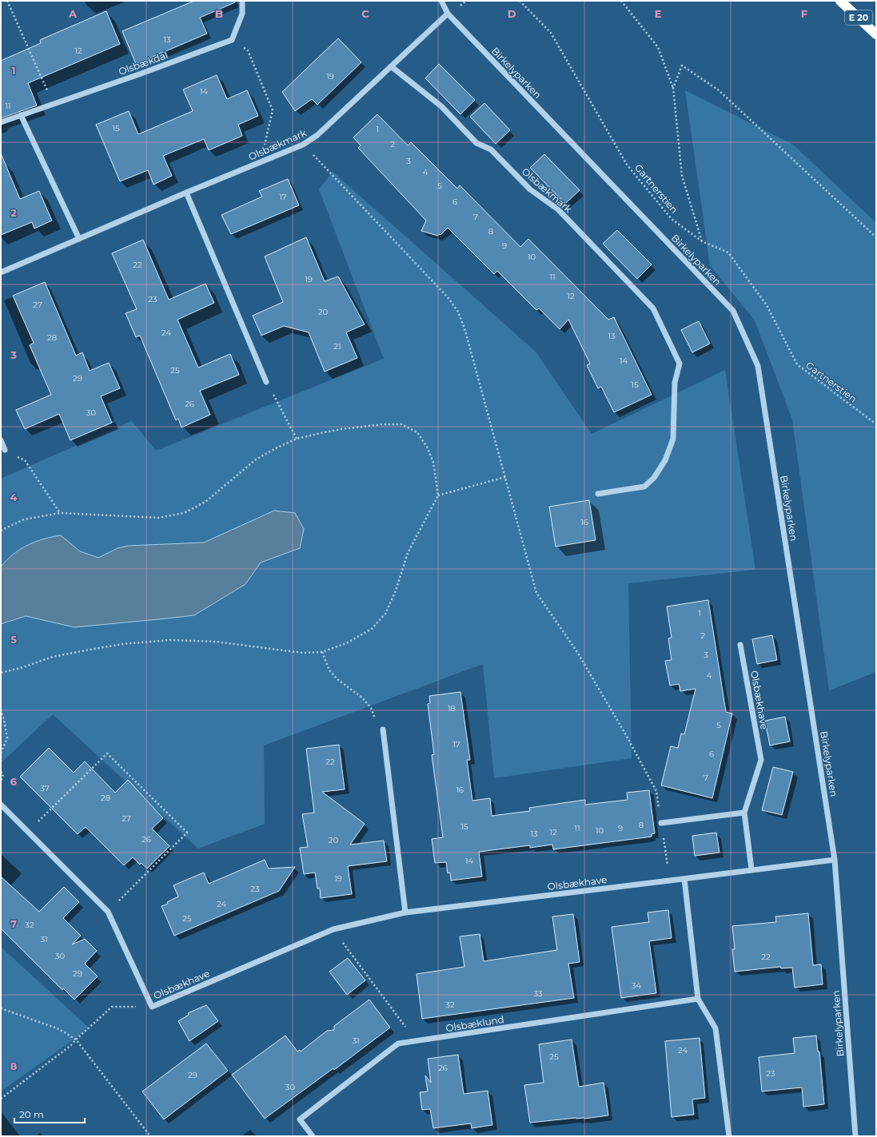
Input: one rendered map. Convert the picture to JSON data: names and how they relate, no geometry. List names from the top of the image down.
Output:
{
  "streets": {
    "highway": ["E 20"],
    "street": [
      "Olsbækdal",
      "Birkelyparken",
      "Olsbækmark",
      "Olsbækhave",
      "Olsbæklund"
    ],
    "path": ["Gartnerstien"]
  },
  "crossings": [
    ["Birkelyparken", "Olsbækmark"],
    ["Birkelyparken", "Olsbækhave"]
  ],
  "house_numbers": [
    "13",
    "12",
    "19",
    "14",
    "11",
    "15",
    "1",
    "2",
    "3",
    "4",
    "5",
    "17",
    "6",
    "7",
    "8",
    "9",
    "10",
    "22",
    "11",
    "19",
    "12",
    "23",
    "27",
    "20",
    "24",
    "13",
    "28",
    "21",
    "14",
    "25",
    "29",
    "15",
    "26",
    "30",
    "16",
    "1",
    "2",
    "3",
    "4",
    "18",
    "5",
    "17",
    "6",
    "22",
    "7",
    "37",
    "16",
    "28",
    "27",
    "8",
    "15",
    "11",
    "9",
    "10",
    "12",
    "13",
    "26",
    "20",
    "14",
    "19",
    "23",
    "24",
    "25",
    "32",
    "31",
    "30",
    "22",
    "29",
    "34",
    "33",
    "32",
    "31",
    "24",
    "25",
    "26",
    "23",
    "29",
    "30"
  ],
  "scale_bar": "20 m",
  "grid": {
    "columns": [
      "A",
      "B",
      "C",
      "D",
      "E",
      "F"
    ],
    "rows": [
      "1",
      "2",
      "3",
      "4",
      "5",
      "6",
      "7",
      "8"
    ]
  }
}
